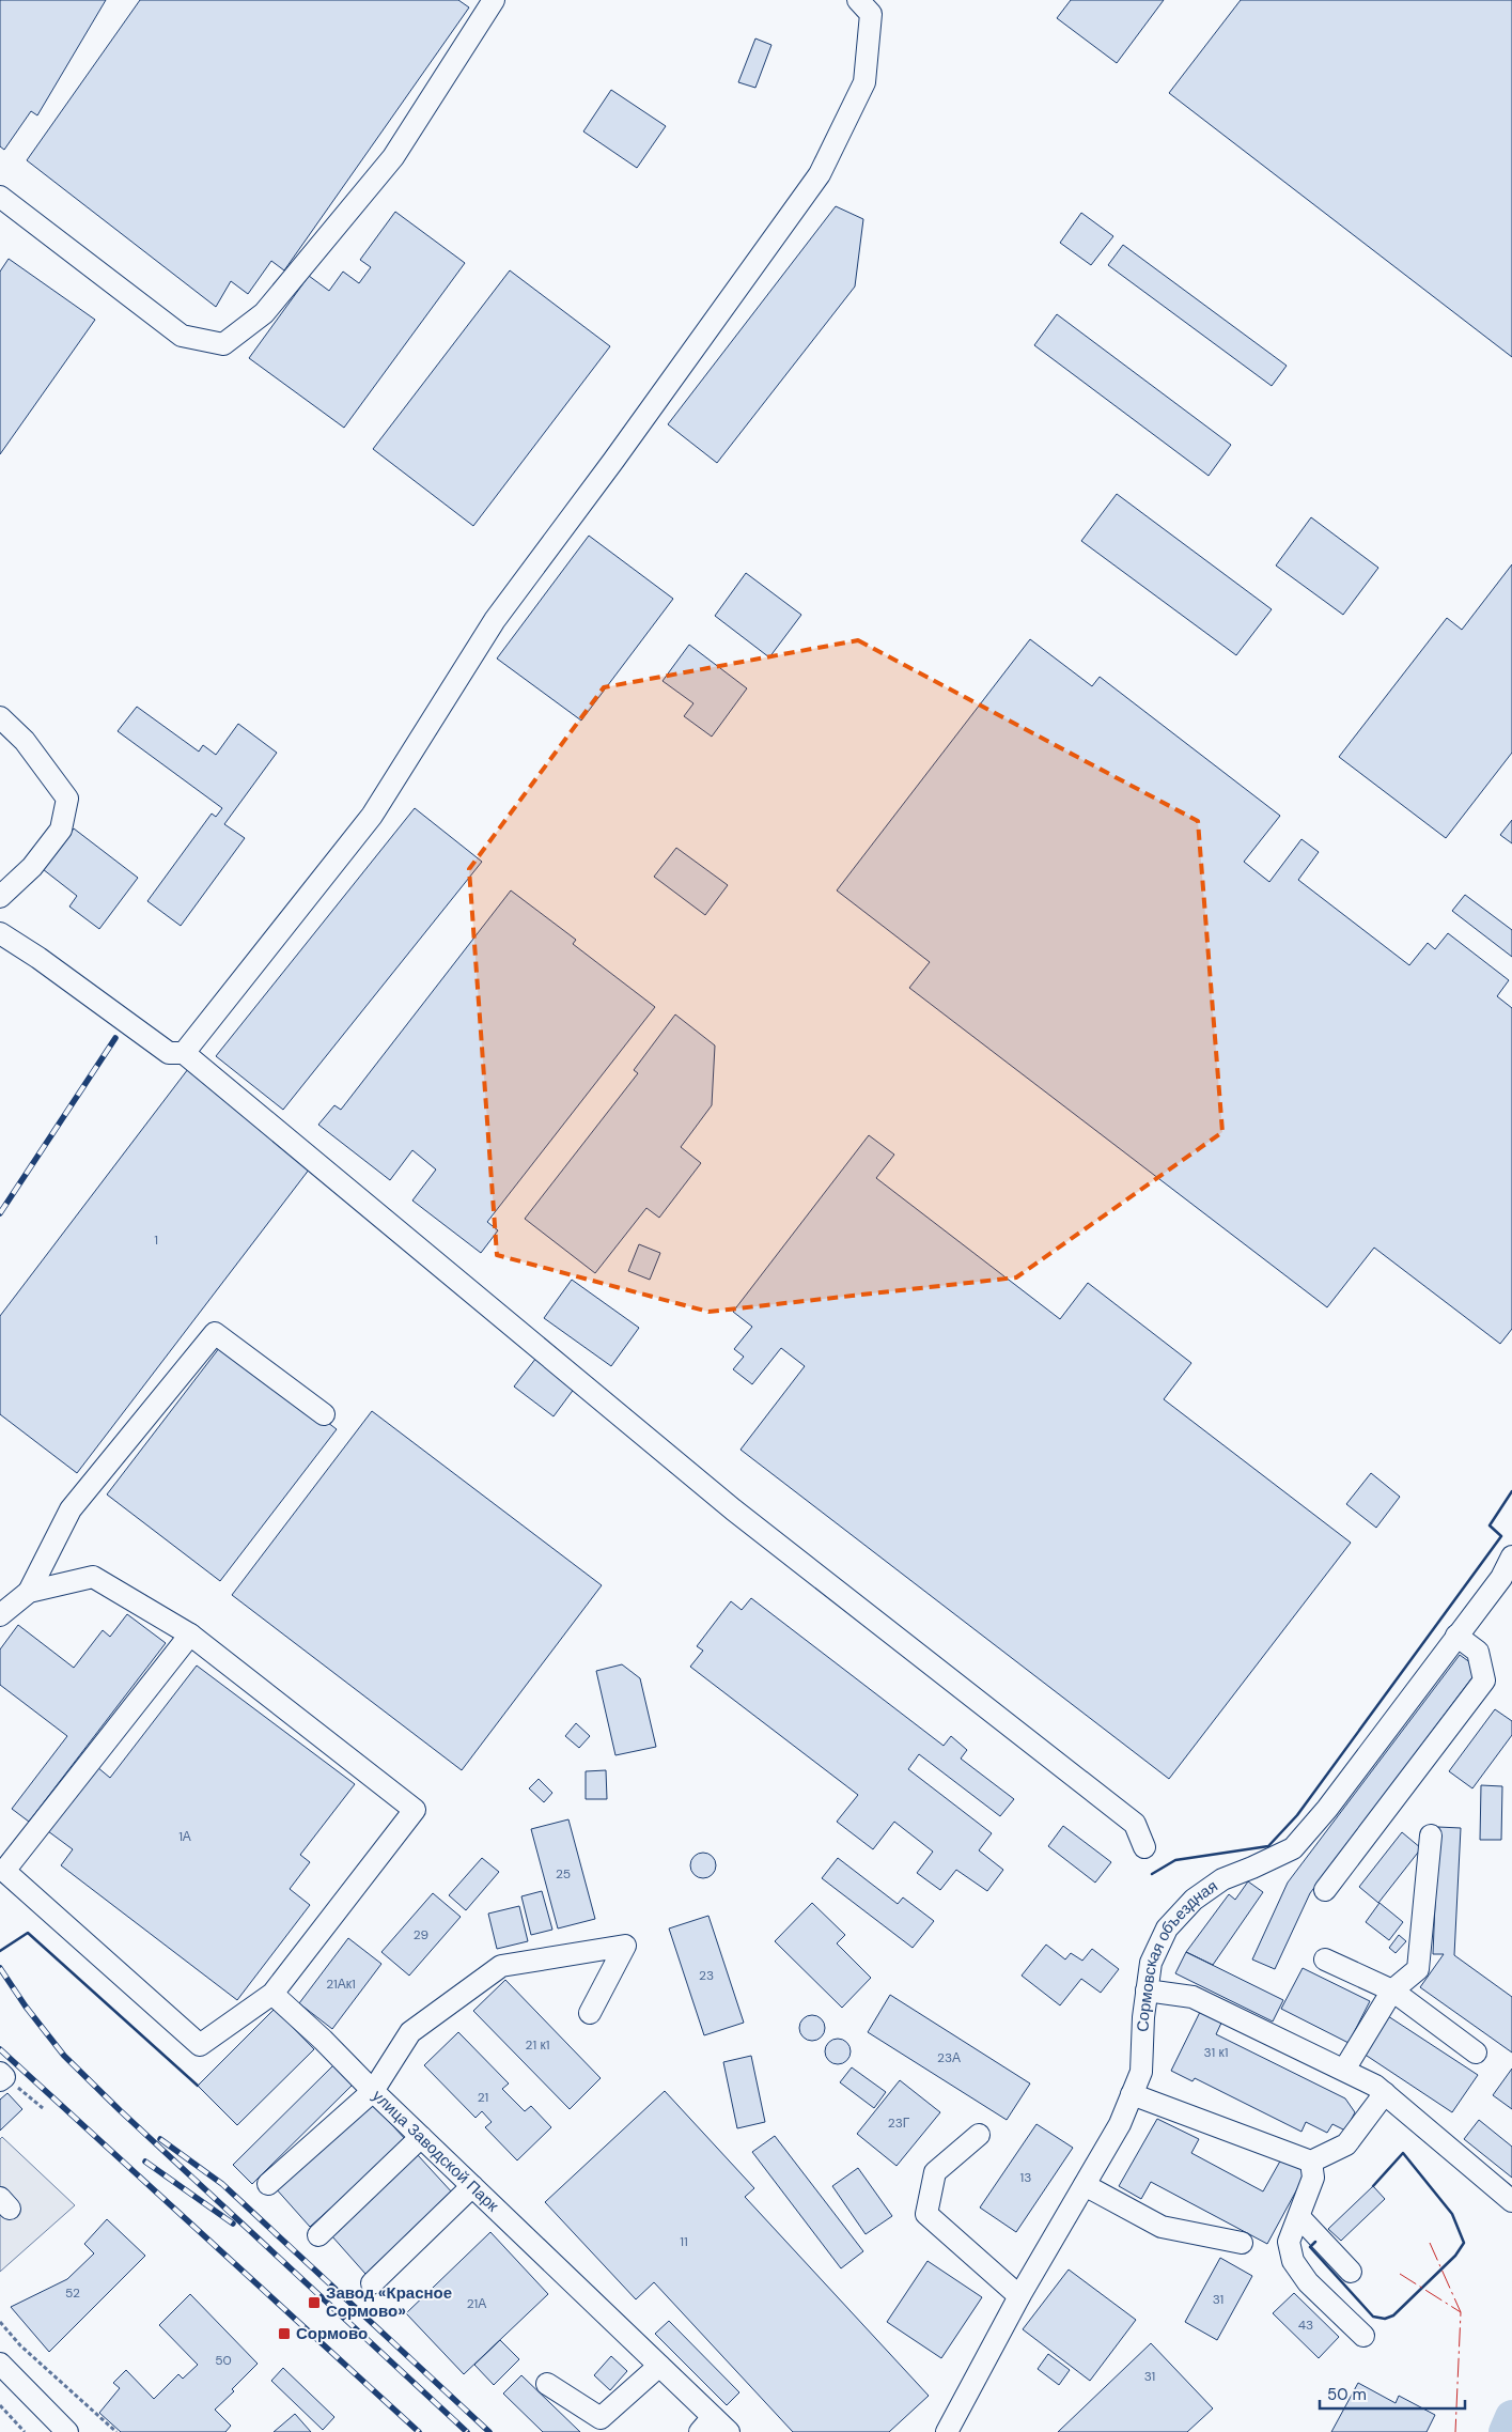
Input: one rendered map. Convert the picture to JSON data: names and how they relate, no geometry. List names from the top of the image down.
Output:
{
  "streets": {
    "street": ["Сормовская объездная", "улица Заводской Парк"]
  },
  "places": {
    "transit": ["Завод «Красное Сормово»", "Сормово"]
  },
  "house_numbers": [
    "1",
    "1А",
    "25",
    "29",
    "23",
    "21Ак1",
    "21 к1",
    "31 к1",
    "23А",
    "21",
    "23Г",
    "13",
    "11",
    "52",
    "31",
    "21А",
    "43",
    "50",
    "31"
  ],
  "scale_bar": "50 m"
}
